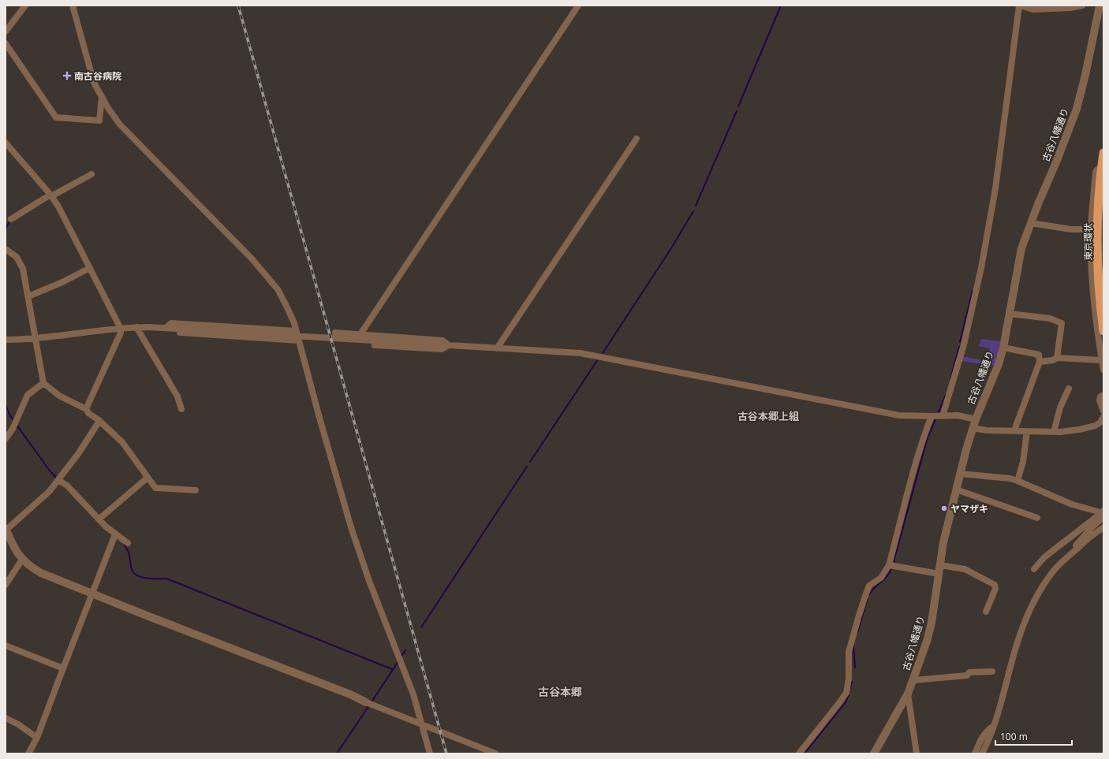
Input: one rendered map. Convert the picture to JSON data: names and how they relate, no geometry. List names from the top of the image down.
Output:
{
  "streets": {
    "highway": ["東京環状"],
    "street": ["古谷八幡通り"]
  },
  "districts": ["古谷本郷上組", "古谷本郷"],
  "places": {
    "health": ["南古谷病院"],
    "other": ["ヤマザキ"]
  },
  "scale_bar": "100 m"
}
